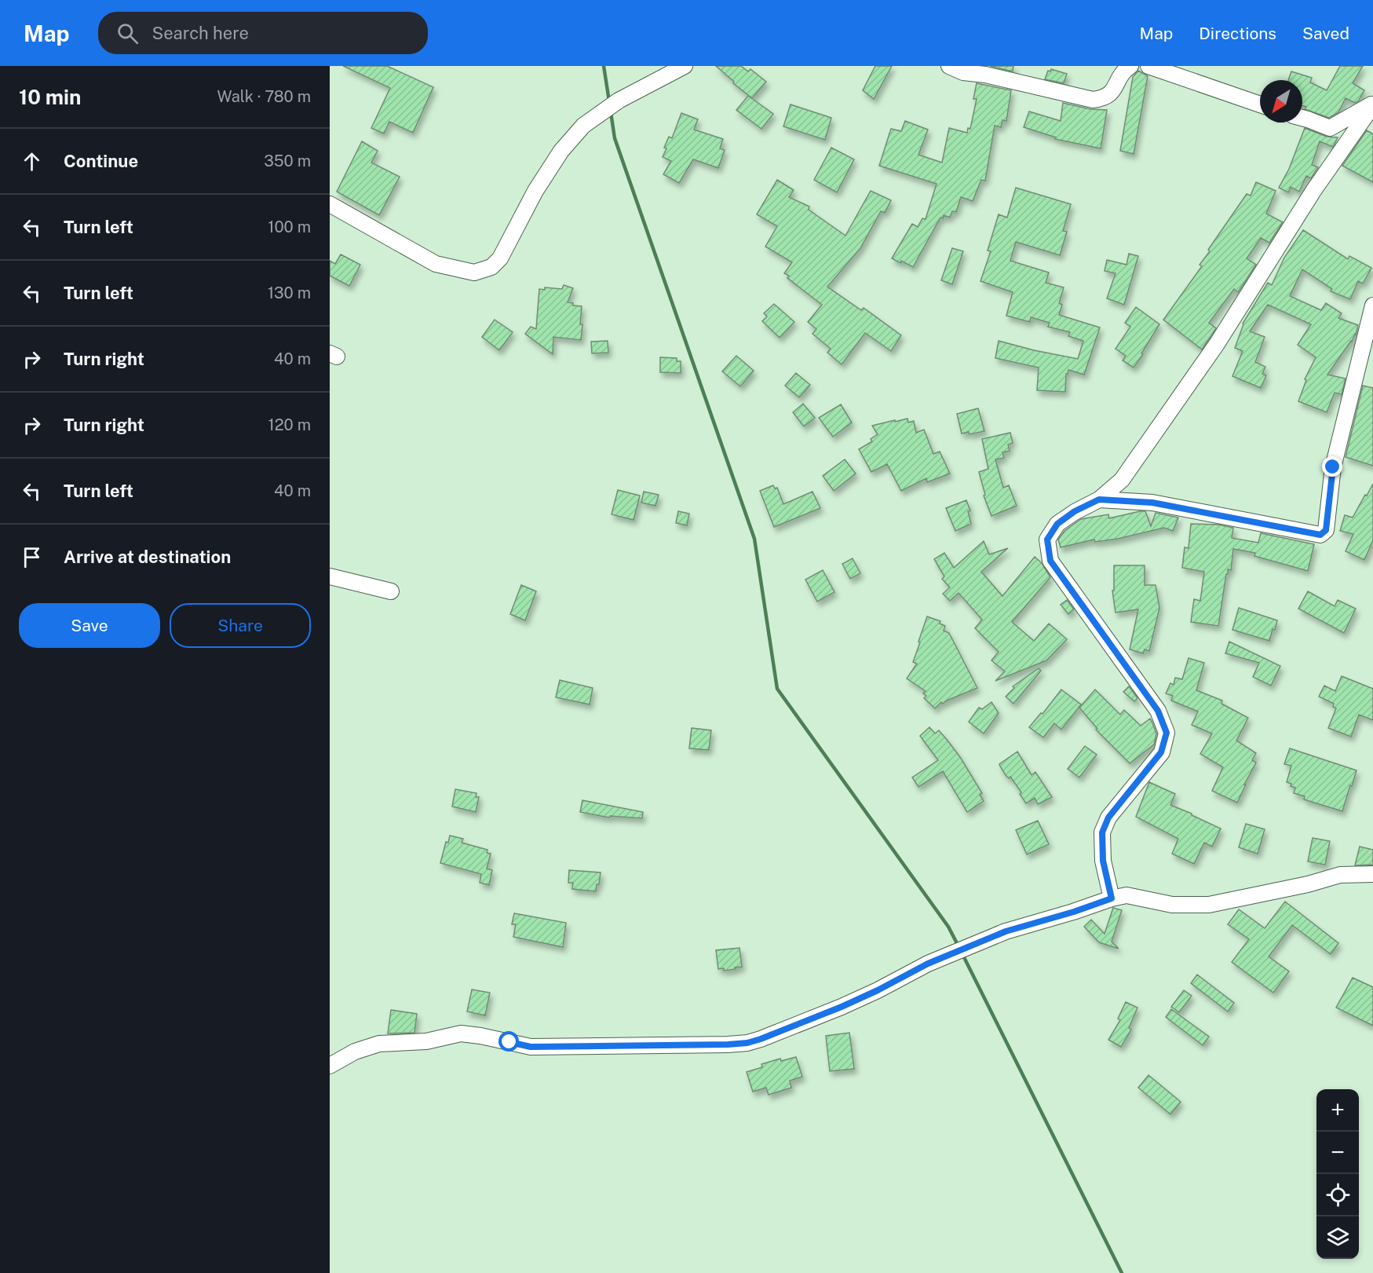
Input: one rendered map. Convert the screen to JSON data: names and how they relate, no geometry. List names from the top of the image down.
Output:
{
  "north": "bottom left",
  "page": {
    "header": "Map",
    "search": "Search here",
    "nav": ["Map", "Directions", "Saved"],
    "heading": ["10 min", "Walk · 780 m"],
    "list": [
      ["Continue", "350 m"],
      ["Turn left", "100 m"],
      ["Turn left", "130 m"],
      ["Turn right", "40 m"],
      ["Turn right", "120 m"],
      ["Turn left", "40 m"],
      "Arrive at destination"
    ],
    "buttons": ["Save", "Share"],
    "map_buttons": ["+", "−"]
  }
}
